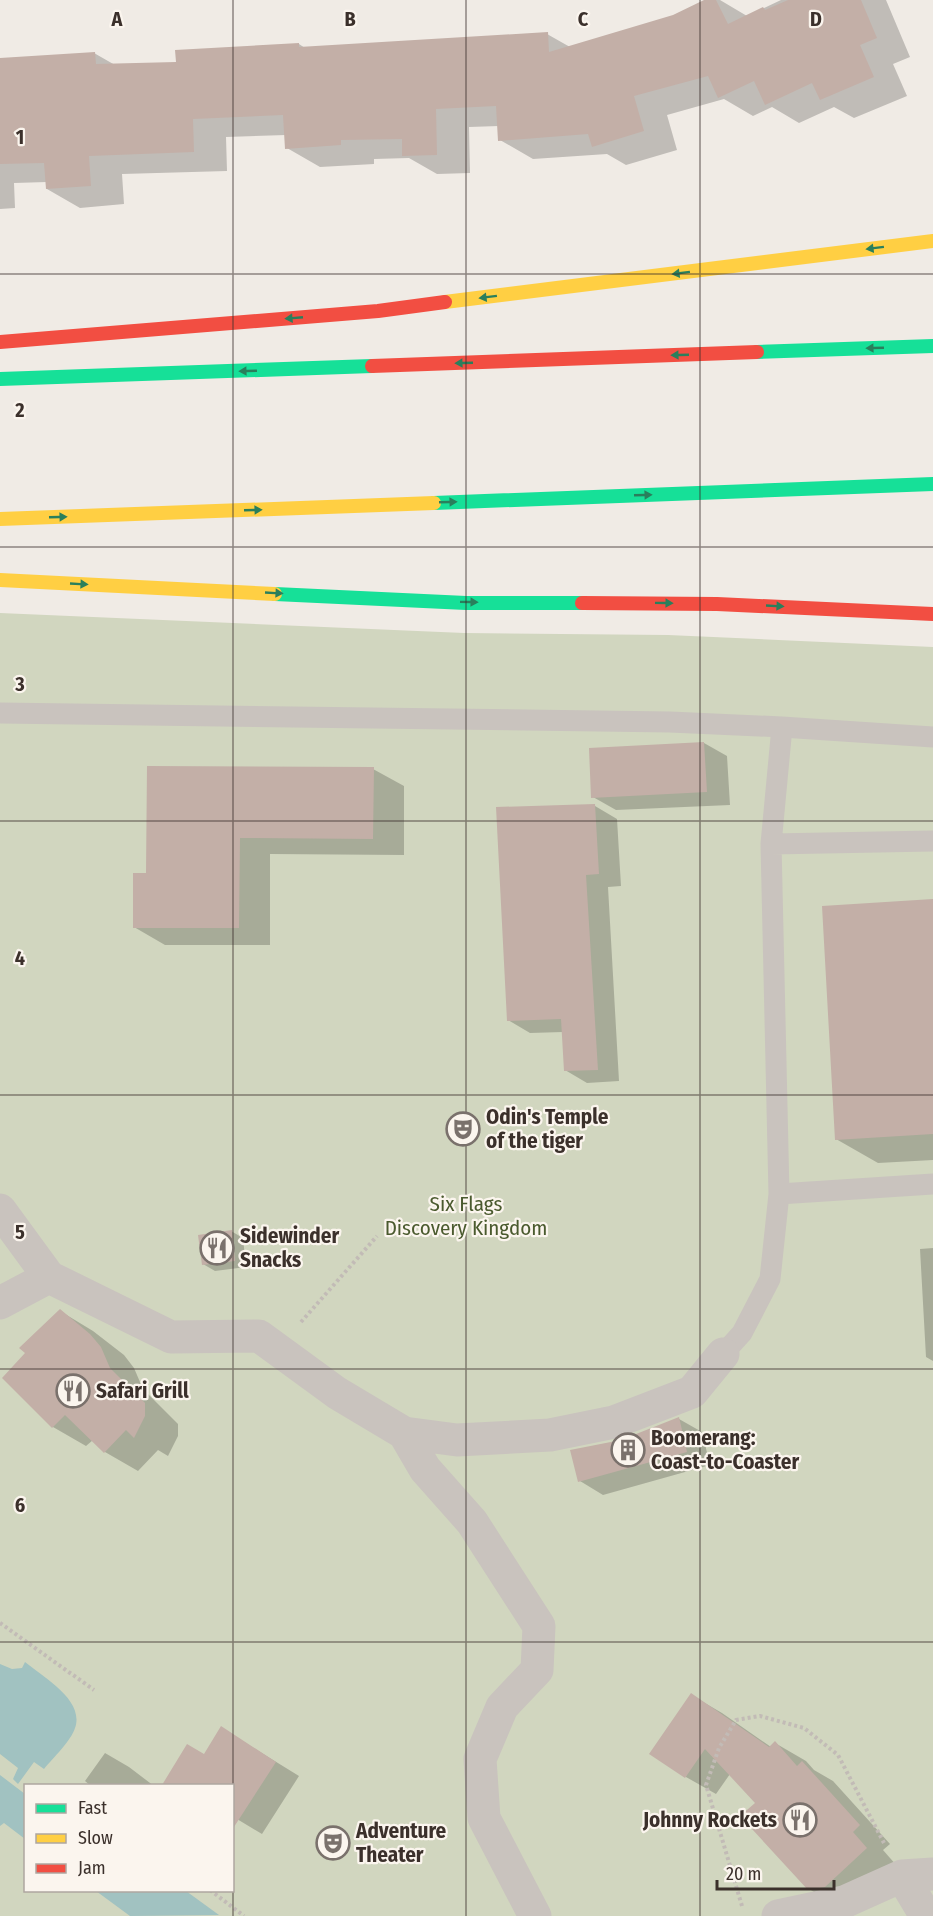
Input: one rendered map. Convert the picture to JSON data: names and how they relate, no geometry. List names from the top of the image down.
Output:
{
  "parks": ["Six Flags Discovery Kingdom"],
  "places": {
    "theatre": ["Odin's Temple of the tiger", "Adventure Theater"],
    "restaurant": ["Sidewinder Snacks", "Safari Grill", "Johnny Rockets"],
    "building": ["Boomerang: Coast-to-Coaster"]
  },
  "legend": ["Fast", "Slow", "Jam"],
  "scale_bar": "20 m",
  "grid": {
    "columns": [
      "A",
      "B",
      "C",
      "D"
    ],
    "rows": [
      "1",
      "2",
      "3",
      "4",
      "5",
      "6"
    ]
  }
}
